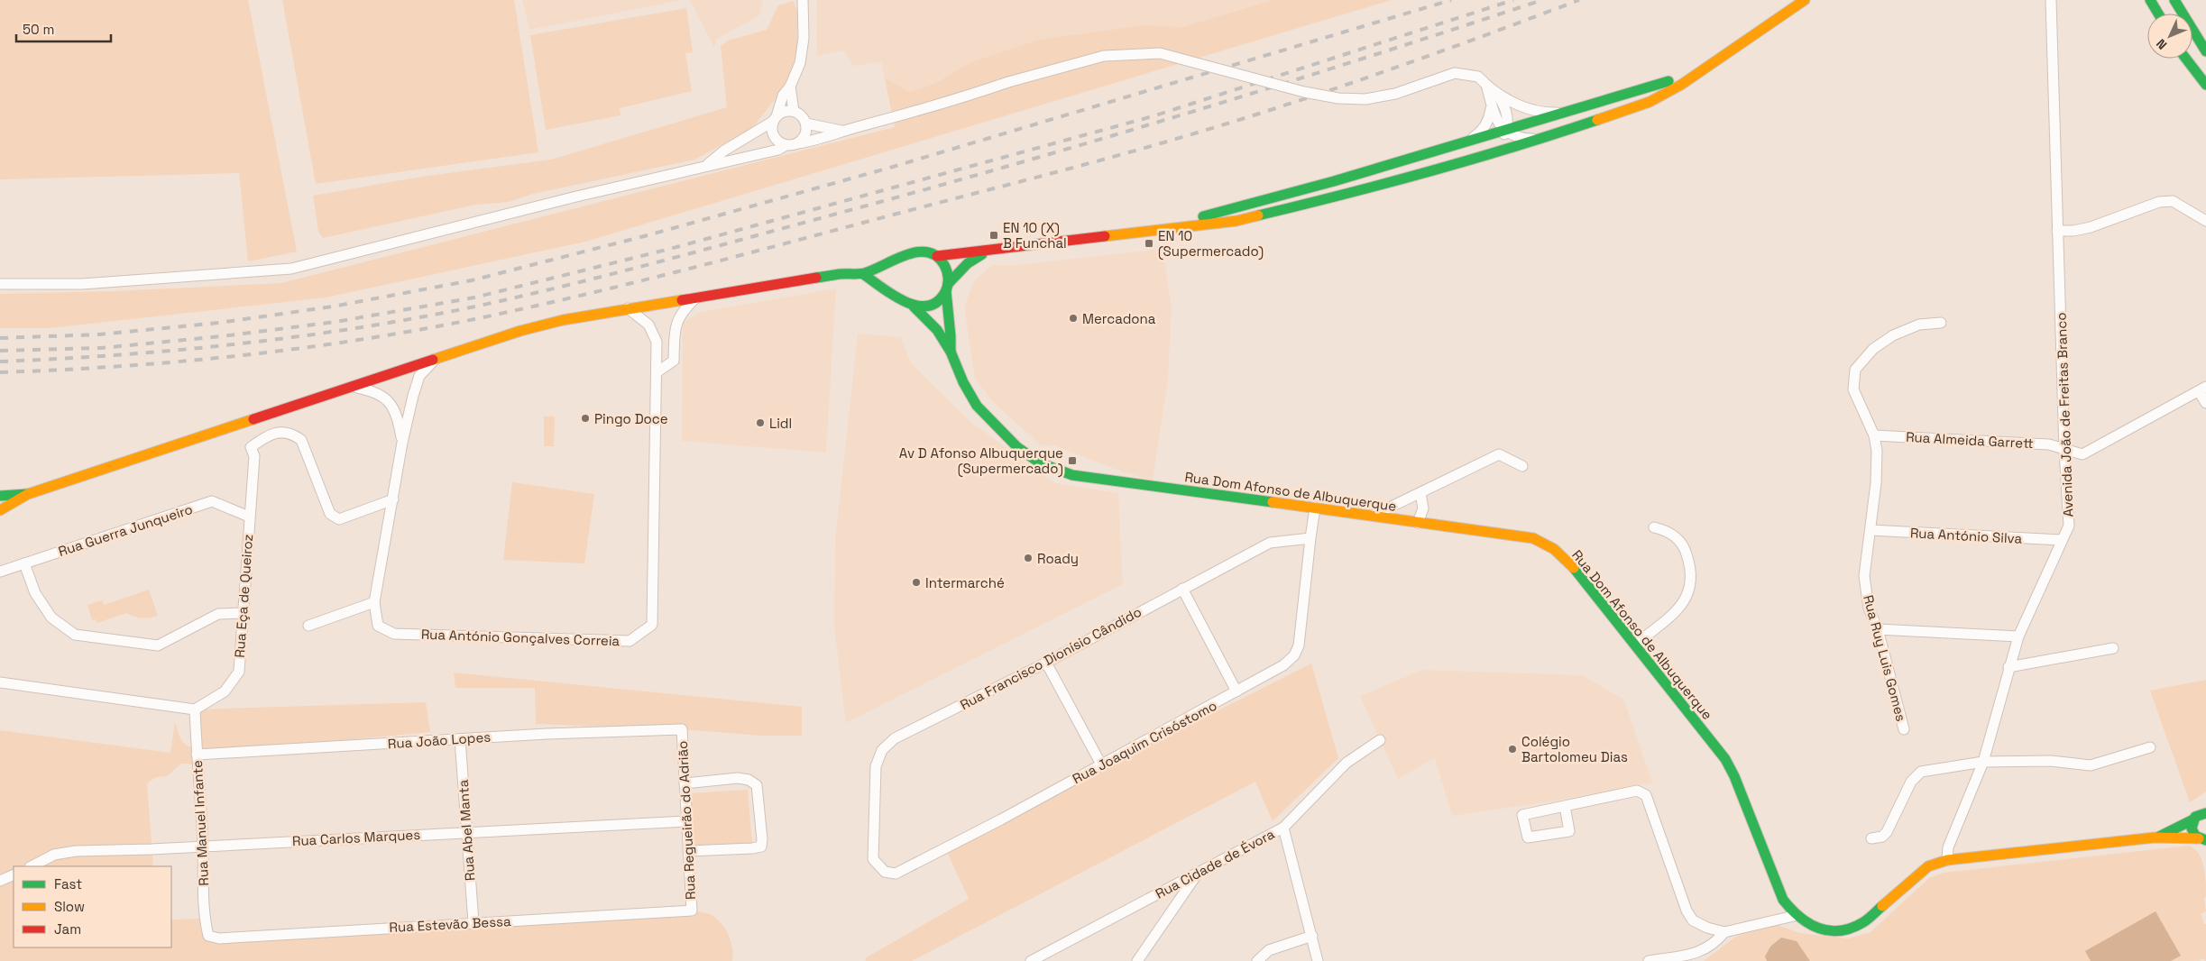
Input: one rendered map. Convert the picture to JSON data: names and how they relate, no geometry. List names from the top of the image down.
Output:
{
  "streets": {
    "main road": ["Rua Dom Afonso de Albuquerque"],
    "street": [
      "Avenida João de Freitas Branco",
      "Rua Almeida Garrett",
      "Rua Guerra Junqueiro",
      "Rua António Silva",
      "Rua Eça de Queiroz",
      "Rua António Gonçalves Correia",
      "Rua Francisco Dionísio Cândido",
      "Rua Ruy Luis Gomes",
      "Rua João Lopes",
      "Rua Joaquim Crisóstomo",
      "Rua Regueirão do Adrião",
      "Rua Manuel Infante",
      "Rua Abel Manta",
      "Rua Carlos Marques",
      "Rua Cidade de Évora",
      "Rua Estevão Bessa"
    ]
  },
  "crossings": [
    ["Avenida João de Freitas Branco", "Rua Almeida Garrett"],
    ["Avenida João de Freitas Branco", "Rua Dom Afonso de Albuquerque"],
    ["Avenida João de Freitas Branco", "Rua António Silva"],
    ["Rua Almeida Garrett", "Rua Ruy Luis Gomes"],
    ["Rua Guerra Junqueiro", "Rua Eça de Queiroz"],
    ["Rua António Silva", "Rua Ruy Luis Gomes"],
    ["Rua Eça de Queiroz", "Rua Manuel Infante"],
    ["Rua Francisco Dionísio Cândido", "Rua Joaquim Crisóstomo"],
    ["Rua João Lopes", "Rua Regueirão do Adrião"],
    ["Rua João Lopes", "Rua Manuel Infante"],
    ["Rua João Lopes", "Rua Abel Manta"],
    ["Rua Regueirão do Adrião", "Rua Carlos Marques"],
    ["Rua Regueirão do Adrião", "Rua Estevão Bessa"],
    ["Rua Manuel Infante", "Rua Carlos Marques"],
    ["Rua Manuel Infante", "Rua Estevão Bessa"],
    ["Rua Abel Manta", "Rua Carlos Marques"],
    ["Rua Abel Manta", "Rua Estevão Bessa"]
  ],
  "places": {
    "transit": ["EN 10 (X) B Funchal", "EN 10 (Supermercado)", "Av D Afonso Albuquerque (Supermercado)"],
    "other": [
      "Mercadona",
      "Pingo Doce",
      "Lidl",
      "Roady",
      "Intermarché",
      "Colégio Bartolomeu Dias"
    ]
  },
  "legend": ["Fast", "Slow", "Jam"],
  "scale_bar": "50 m",
  "north": "bottom left"
}
